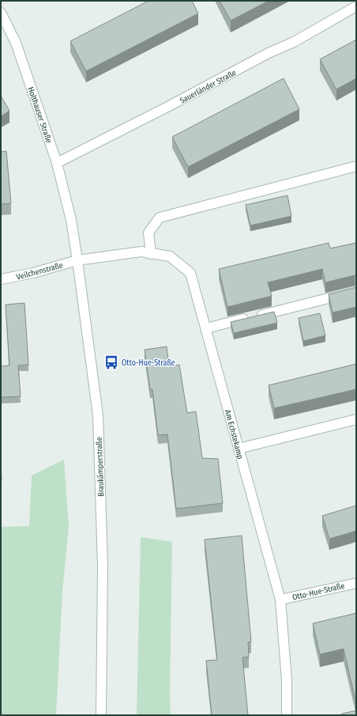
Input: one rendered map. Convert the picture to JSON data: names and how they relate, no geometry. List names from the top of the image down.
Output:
{
  "streets": {
    "street": [
      "Sauerländer Straße",
      "Holthauser Straße",
      "Veilchenstraße",
      "Am Echstekamp",
      "Braukämperstraße",
      "Otto-Hue-Straße"
    ]
  },
  "crossings": [
    ["Sauerländer Straße", "Holthauser Straße"],
    ["Holthauser Straße", "Braukämperstraße"],
    ["Veilchenstraße", "Am Echstekamp"],
    ["Veilchenstraße", "Braukämperstraße"],
    ["Am Echstekamp", "Braukämperstraße"],
    ["Am Echstekamp", "Otto-Hue-Straße"]
  ],
  "places": {
    "bus stop": ["Otto-Hue-Straße"]
  }
}
